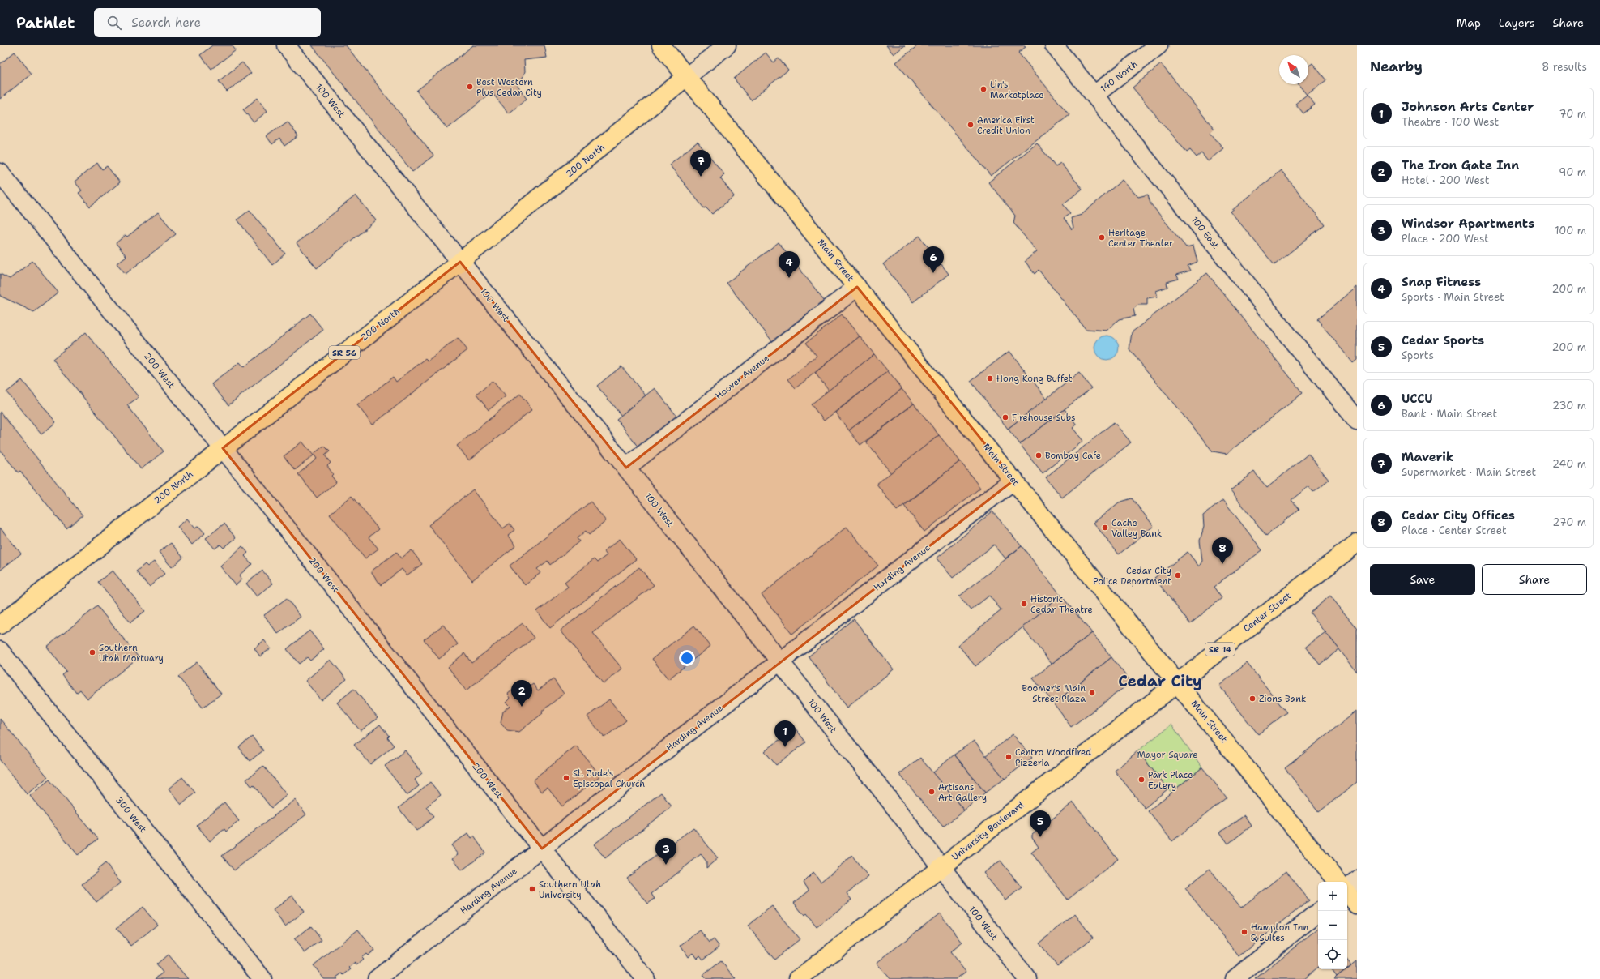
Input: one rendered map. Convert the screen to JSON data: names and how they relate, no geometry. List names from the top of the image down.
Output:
{
  "streets": {
    "main road": [
      "200 North",
      "Main Street",
      "SR 56",
      "Center Street",
      "SR 14",
      "University Boulevard"
    ],
    "street": [
      "140 North",
      "100 West",
      "100 East",
      "200 West",
      "Hoover Avenue",
      "Harding Avenue",
      "300 West"
    ]
  },
  "crossings": [
    ["140 North", "100 East"],
    ["100 West", "200 North"],
    ["100 West", "Hoover Avenue"],
    ["100 West", "Harding Avenue"],
    ["100 West", "University Boulevard"],
    ["200 North", "Main Street"],
    ["200 North", "200 West"],
    ["Main Street", "Hoover Avenue"],
    ["Main Street", "Harding Avenue"],
    ["Main Street", "Center Street"],
    ["Main Street", "University Boulevard"],
    ["200 West", "Harding Avenue"],
    ["Center Street", "University Boulevard"]
  ],
  "districts": ["Cedar City"],
  "parks": ["Mayor Square"],
  "places": [
    "Best Western Plus Cedar City",
    "Lin's Marketplace",
    "America First Credit Union",
    "Heritage Center Theater",
    "Hong Kong Buffet",
    "Firehouse Subs",
    "Bombay Cafe",
    "Cache Valley Bank",
    "Cedar City Police Department",
    "Historic Cedar Theatre",
    "Southern Utah Mortuary",
    "Boomer's Main Street Plaza",
    "Zions Bank",
    "Centro Woodfired Pizzeria",
    "St. Jude's Episcopal Church",
    "Park Place Eatery",
    "Artisans Art Gallery",
    "Southern Utah University",
    "Hampton Inn & Suites"
  ],
  "north": "top left",
  "page": {
    "header": "Pathlet",
    "search": "Search here",
    "nav": ["Map", "Layers", "Share"],
    "heading": ["Nearby", "8 results"],
    "list": [
      {
        "mark": "1",
        "name": "Johnson Arts Center",
        "note": "Theatre · 100 West",
        "value": "70 m"
      },
      {
        "mark": "2",
        "name": "The Iron Gate Inn",
        "note": "Hotel · 200 West",
        "value": "90 m"
      },
      {
        "mark": "3",
        "name": "Windsor Apartments",
        "note": "Place · 200 West",
        "value": "100 m"
      },
      {
        "mark": "4",
        "name": "Snap Fitness",
        "note": "Sports · Main Street",
        "value": "200 m"
      },
      {
        "mark": "5",
        "name": "Cedar Sports",
        "note": "Sports",
        "value": "200 m"
      },
      {
        "mark": "6",
        "name": "UCCU",
        "note": "Bank · Main Street",
        "value": "230 m"
      },
      {
        "mark": "7",
        "name": "Maverik",
        "note": "Supermarket · Main Street",
        "value": "240 m"
      },
      {
        "mark": "8",
        "name": "Cedar City Offices",
        "note": "Place · Center Street",
        "value": "270 m"
      }
    ],
    "pins": [
      "7",
      "6",
      "4",
      "8",
      "2",
      "1",
      "5",
      "3"
    ],
    "buttons": ["Save", "Share"],
    "map_buttons": ["+", "−"]
  }
}
